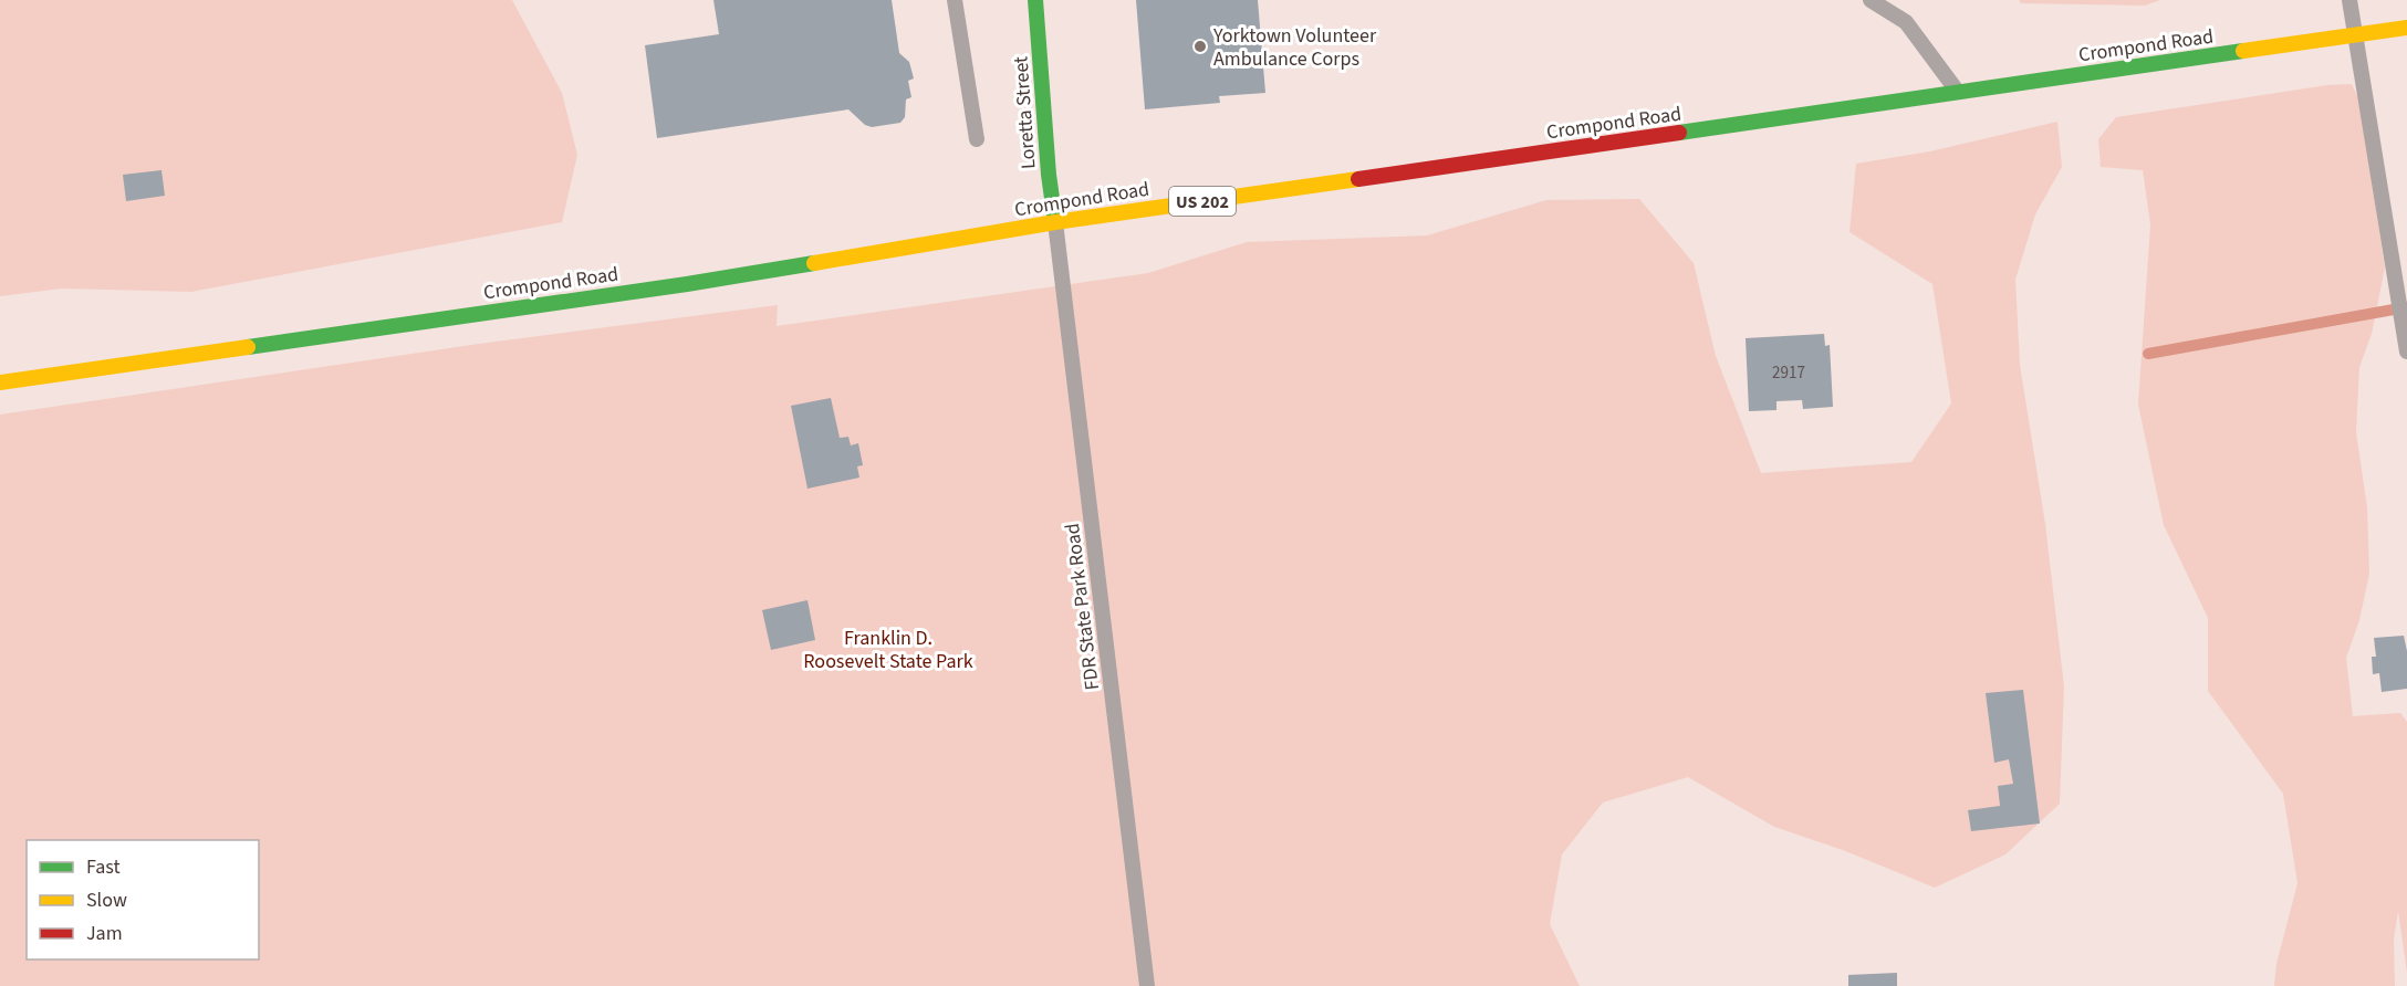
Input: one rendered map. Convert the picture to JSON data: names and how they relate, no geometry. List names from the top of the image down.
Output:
{
  "streets": {
    "main road": ["Crompond Road", "Loretta Street", "US 202"],
    "lane": ["FDR State Park Road"]
  },
  "crossings": [
    ["Crompond Road", "Loretta Street"],
    ["Crompond Road", "FDR State Park Road"],
    ["Loretta Street", "FDR State Park Road"]
  ],
  "parks": ["Franklin D. Roosevelt State Park"],
  "places": ["Yorktown Volunteer Ambulance Corps"],
  "house_numbers": ["2917"],
  "legend": ["Fast", "Slow", "Jam"]
}
